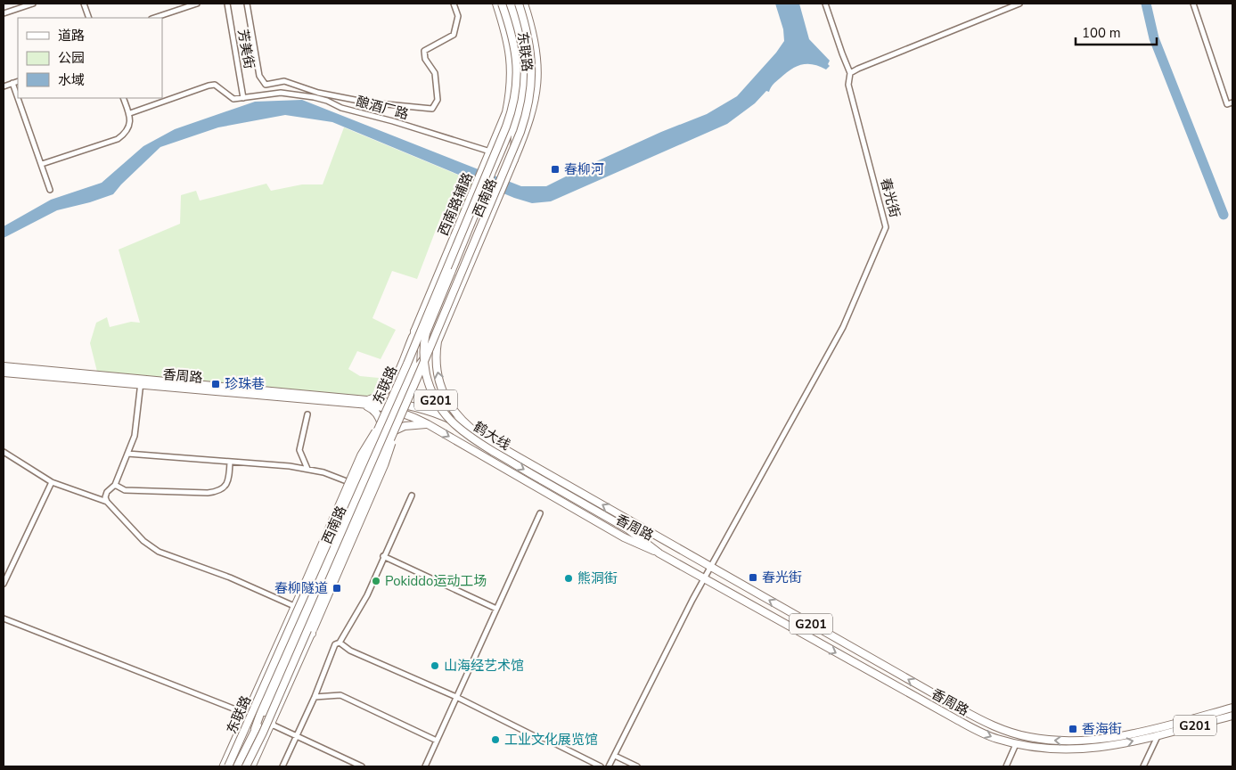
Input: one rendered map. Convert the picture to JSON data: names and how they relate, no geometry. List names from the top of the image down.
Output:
{
  "streets": {
    "main road": [
      "东联路",
      "西南路",
      "西南路辅路",
      "香周路",
      "G201",
      "鹤大线"
    ],
    "street": ["芳美街", "酿酒厂路", "春光街"]
  },
  "crossings": [
    ["芳美街", "酿酒厂路"],
    ["酿酒厂路", "西南路"],
    ["酿酒厂路", "西南路辅路"],
    ["西南路", "西南路辅路"],
    ["西南路", "香周路"],
    ["西南路", "鹤大线"],
    ["春光街", "香周路"],
    ["西南路辅路", "香周路"],
    ["香周路", "鹤大线"]
  ],
  "places": {
    "transit": [
      "春柳河",
      "珍珠巷",
      "春光街",
      "春柳隧道",
      "香海街"
    ],
    "other": [
      "熊洞街",
      "Pokiddo运动工场",
      "山海经艺术馆",
      "工业文化展览馆"
    ]
  },
  "legend": ["道路", "公园", "水域"],
  "scale_bar": "100 m"
}
